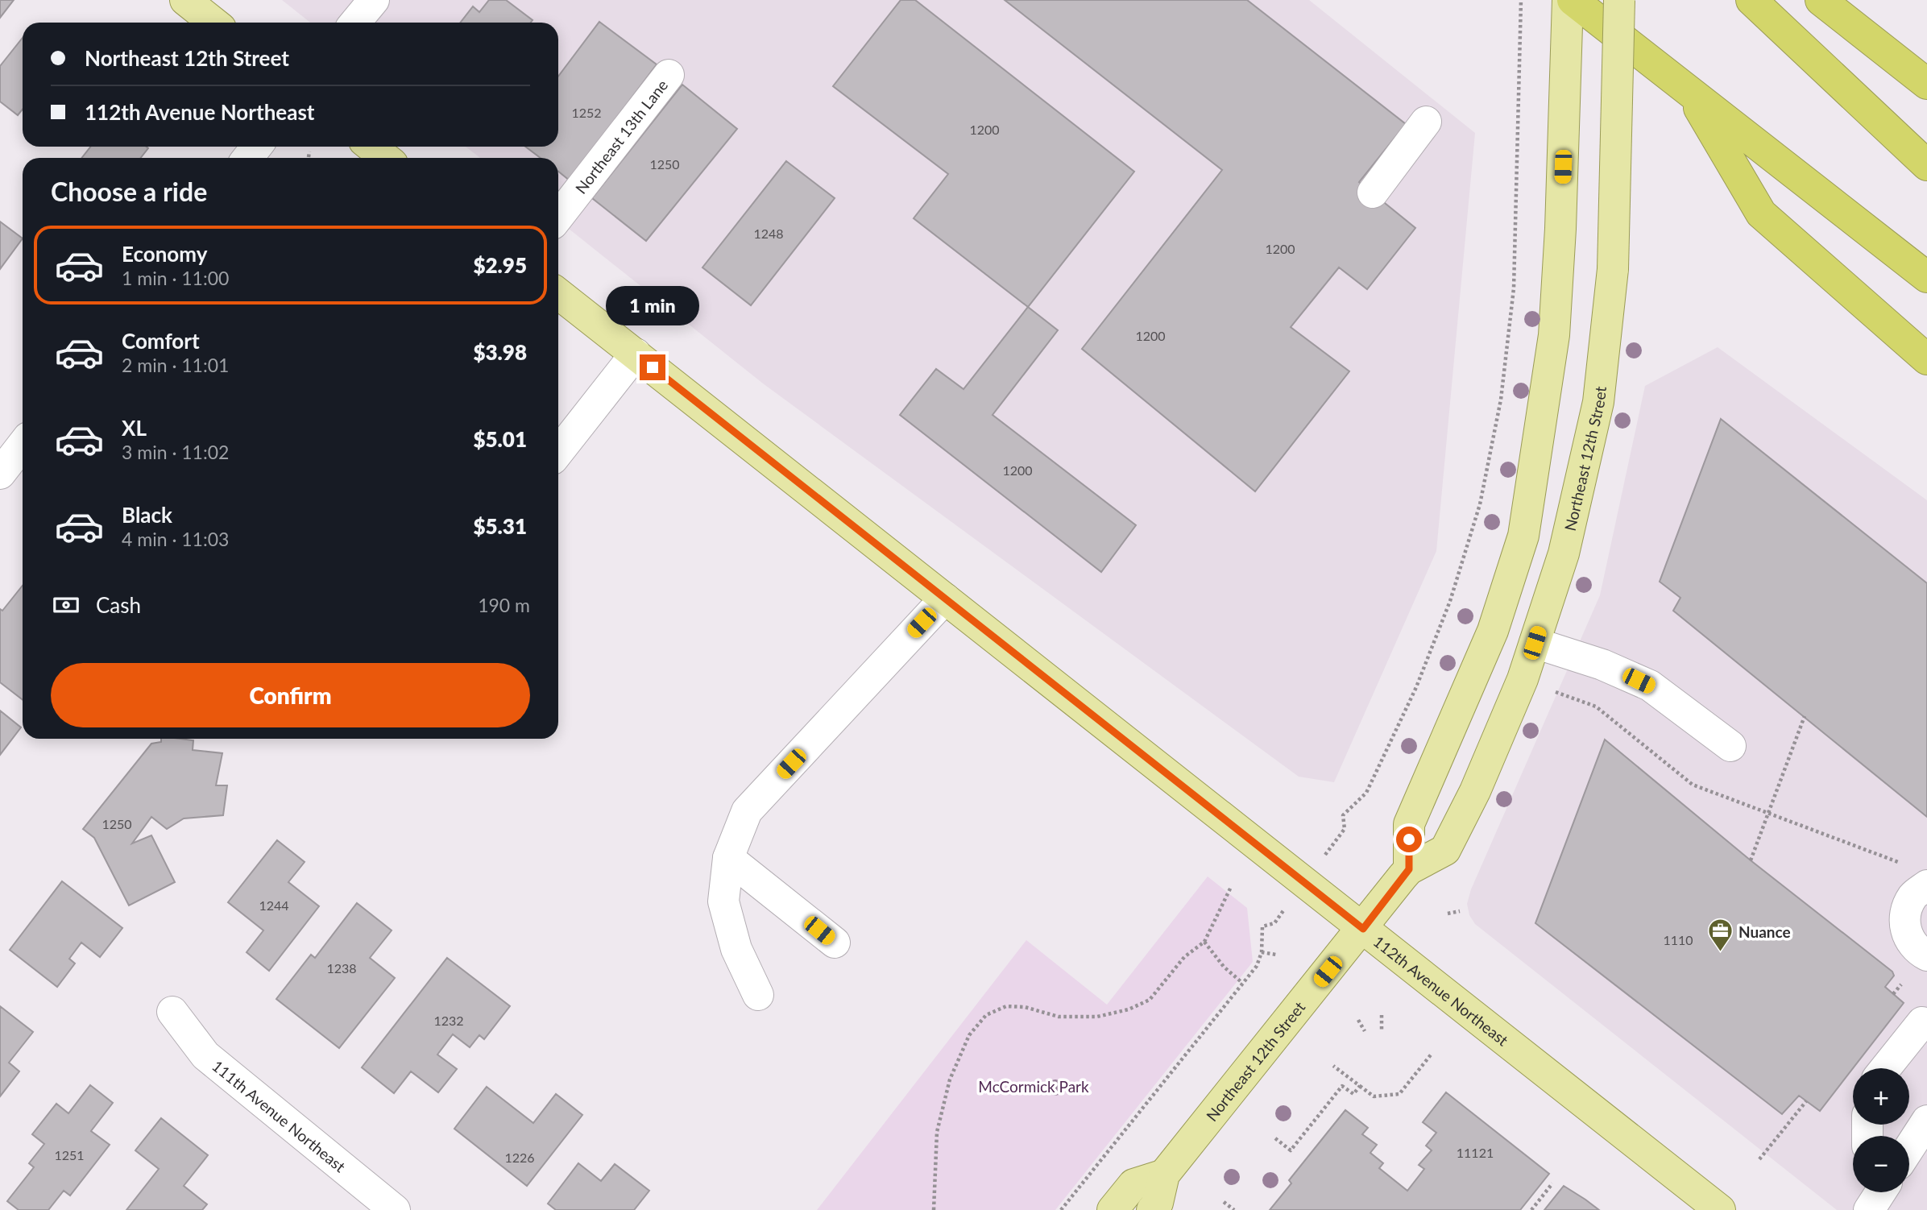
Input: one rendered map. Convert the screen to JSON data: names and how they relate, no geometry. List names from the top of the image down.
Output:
{
  "streets": {
    "main road": ["Northeast 12th Street", "112th Avenue Northeast"],
    "street": ["Northeast 13th Lane", "111th Avenue Northeast"]
  },
  "crossings": [
    ["Northeast 12th Street", "112th Avenue Northeast"]
  ],
  "parks": ["McCormick Park"],
  "places": {
    "office": ["Nuance"]
  },
  "house_numbers": [
    "1252",
    "1200",
    "1250",
    "1248",
    "1200",
    "1200",
    "1200",
    "1250",
    "1244",
    "1110",
    "1238",
    "1232",
    "11121",
    "1251",
    "1226"
  ],
  "page": {
    "banner": ["Northeast 12th Street", "112th Avenue Northeast"],
    "heading": "Choose a ride",
    "list": [
      {
        "name": "Economy",
        "note": "1 min · 11:00",
        "value": "$2.95"
      },
      {
        "name": "Comfort",
        "note": "2 min · 11:01",
        "value": "$3.98"
      },
      {
        "name": "XL",
        "note": "3 min · 11:02",
        "value": "$5.01"
      },
      {
        "name": "Black",
        "note": "4 min · 11:03",
        "value": "$5.31"
      }
    ],
    "bubble": "1 min",
    "pay": ["Cash", "190 m"],
    "buttons": "Confirm",
    "map_buttons": ["+", "−"]
  }
}
